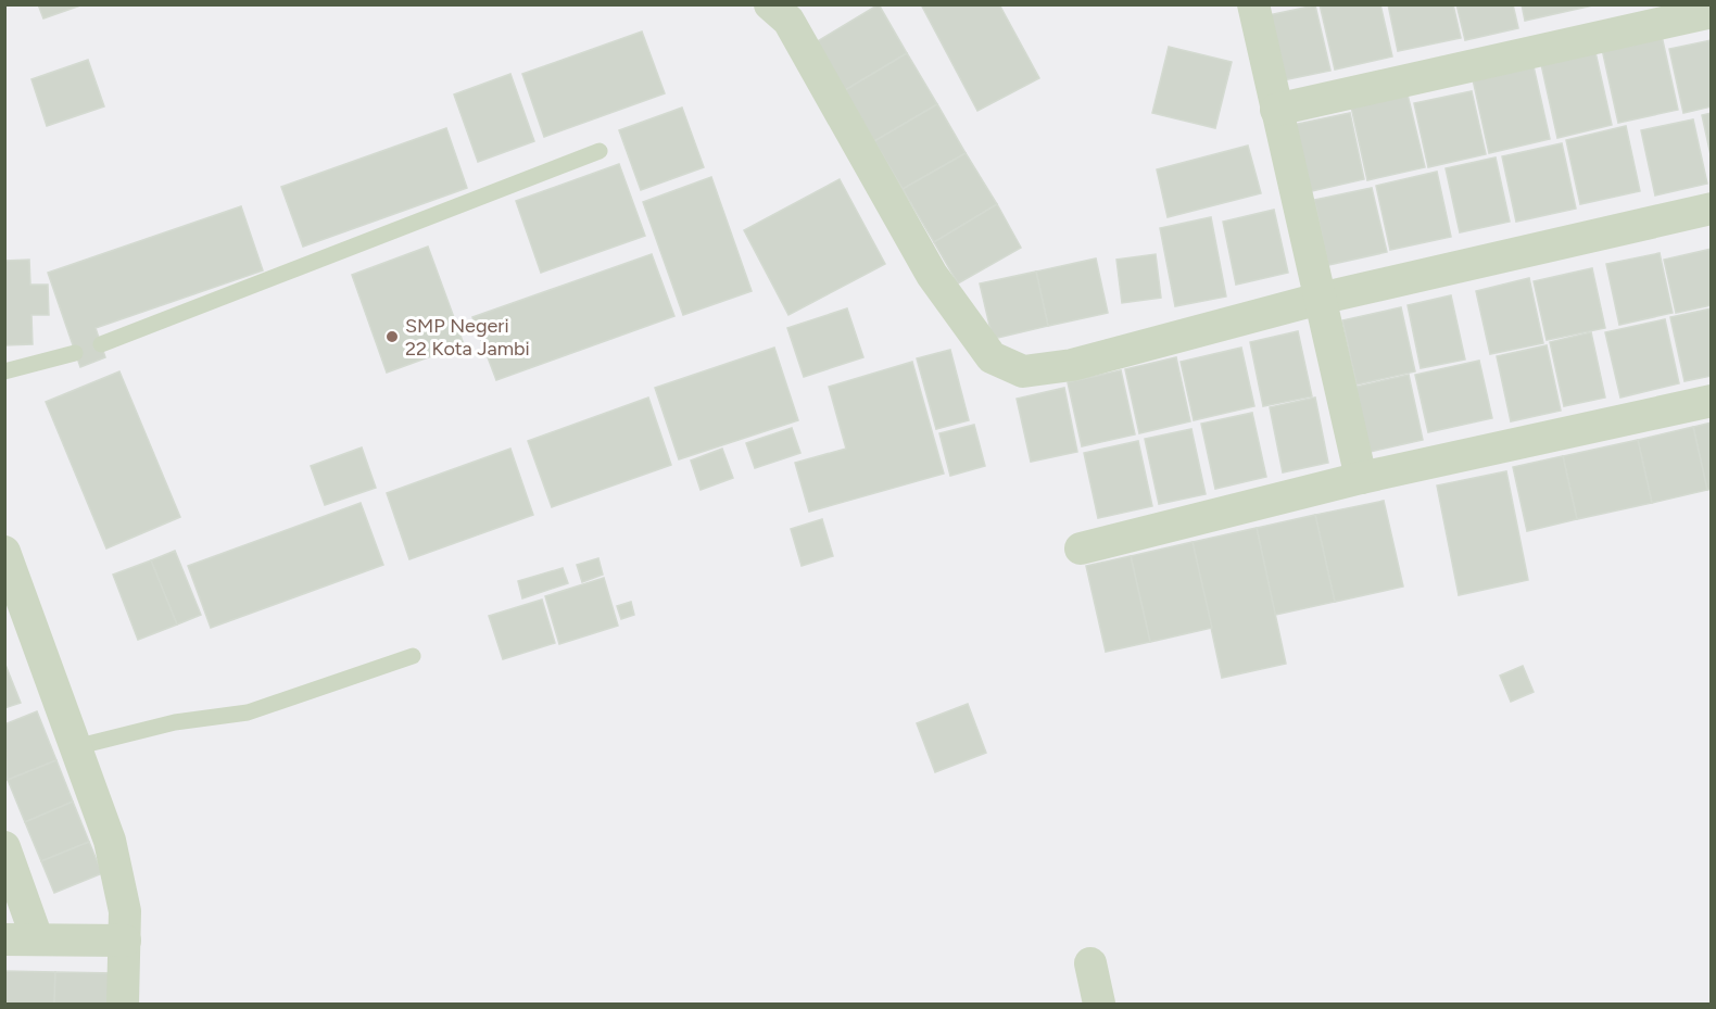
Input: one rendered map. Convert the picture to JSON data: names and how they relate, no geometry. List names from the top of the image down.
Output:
{
  "places": ["SMP Negeri 22 Kota Jambi"]
}
